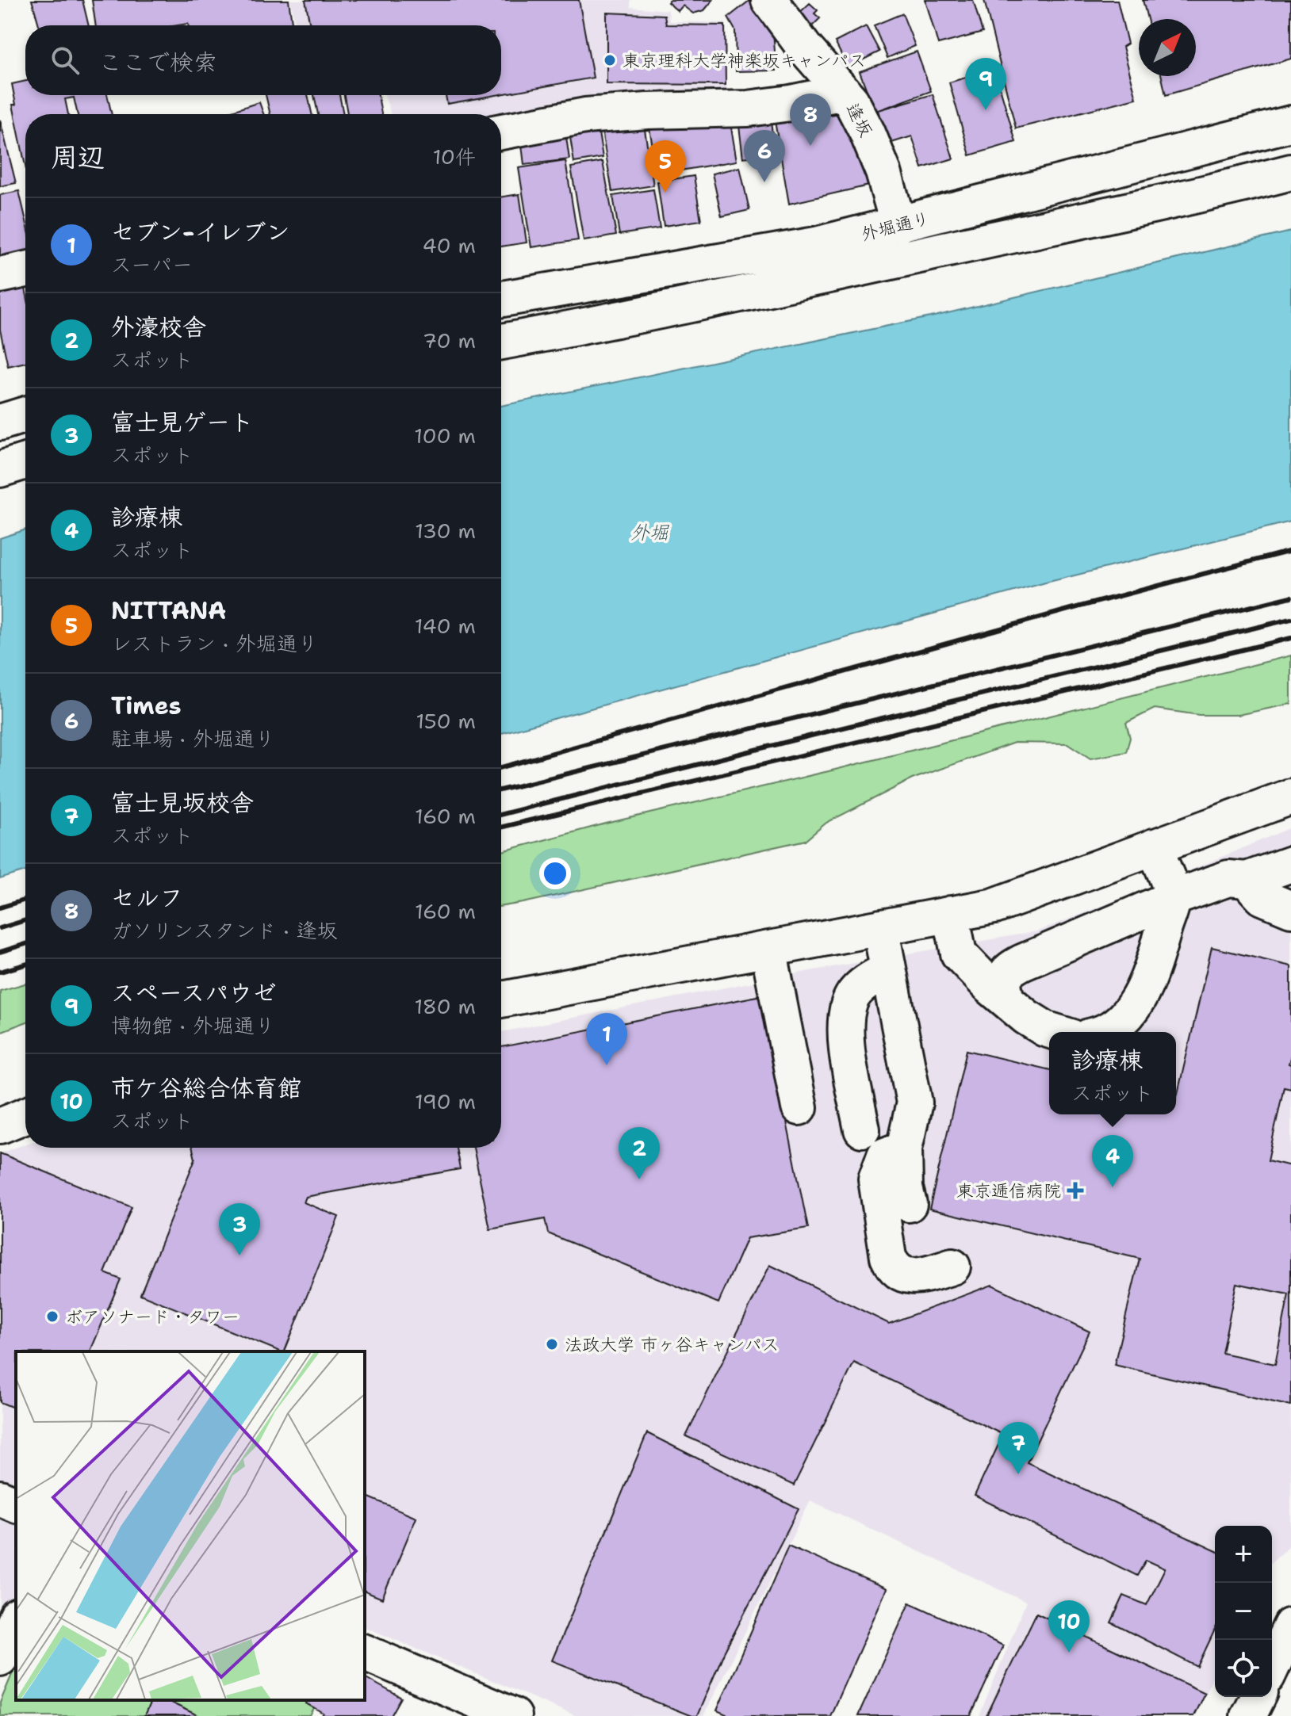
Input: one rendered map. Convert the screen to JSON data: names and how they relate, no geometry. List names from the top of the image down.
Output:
{
  "streets": {
    "street": ["逢坂", "外堀通り"]
  },
  "crossings": [
    ["逢坂", "外堀通り"]
  ],
  "water": ["外堀"],
  "places": {
    "other": ["東京理科大学神楽坂キャンパス", "ボアソナード・タワー", "法政大学 市ヶ谷キャンパス"],
    "health": ["東京逓信病院"]
  },
  "north": "top right",
  "page": {
    "search": "ここで検索",
    "pins": [
      "9",
      "8",
      "6",
      "5",
      "1",
      "2",
      "4",
      "3",
      "7",
      "10"
    ],
    "heading": ["周辺", "10件"],
    "list": [
      {
        "mark": "1",
        "name": "セブン-イレブン",
        "note": "スーパー",
        "value": "40 m"
      },
      {
        "mark": "2",
        "name": "外濠校舎",
        "note": "スポット",
        "value": "70 m"
      },
      {
        "mark": "3",
        "name": "富士見ゲート",
        "note": "スポット",
        "value": "100 m"
      },
      {
        "mark": "4",
        "name": "診療棟",
        "note": "スポット",
        "value": "130 m"
      },
      {
        "mark": "5",
        "name": "NITTANA",
        "note": "レストラン · 外堀通り",
        "value": "140 m"
      },
      {
        "mark": "6",
        "name": "Times",
        "note": "駐車場 · 外堀通り",
        "value": "150 m"
      },
      {
        "mark": "7",
        "name": "富士見坂校舎",
        "note": "スポット",
        "value": "160 m"
      },
      {
        "mark": "8",
        "name": "セルフ",
        "note": "ガソリンスタンド · 逢坂",
        "value": "160 m"
      },
      {
        "mark": "9",
        "name": "スペースパウゼ",
        "note": "博物館 · 外堀通り",
        "value": "180 m"
      },
      {
        "mark": "10",
        "name": "市ケ谷総合体育館",
        "note": "スポット",
        "value": "190 m"
      }
    ],
    "popup": ["診療棟", "スポット"],
    "map_buttons": ["+", "−"]
  }
}
